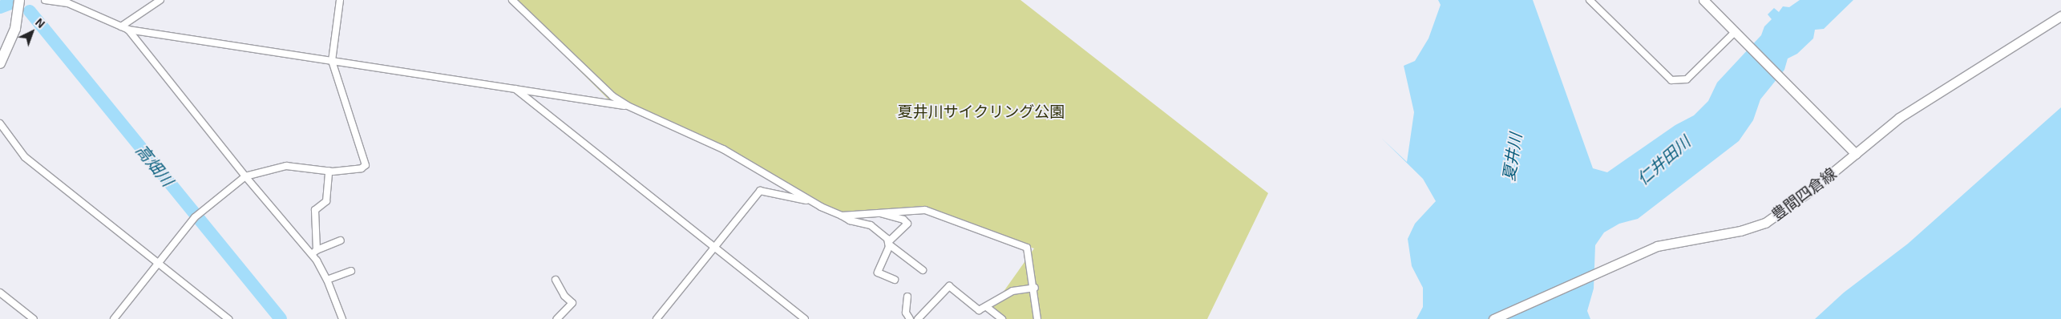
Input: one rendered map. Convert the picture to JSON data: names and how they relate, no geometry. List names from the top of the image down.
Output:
{
  "streets": {
    "main road": ["豊間四倉線"]
  },
  "water": ["夏井川", "仁井田川", "高畑川"],
  "parks": ["夏井川サイクリング公園"],
  "north": "top right"
}
